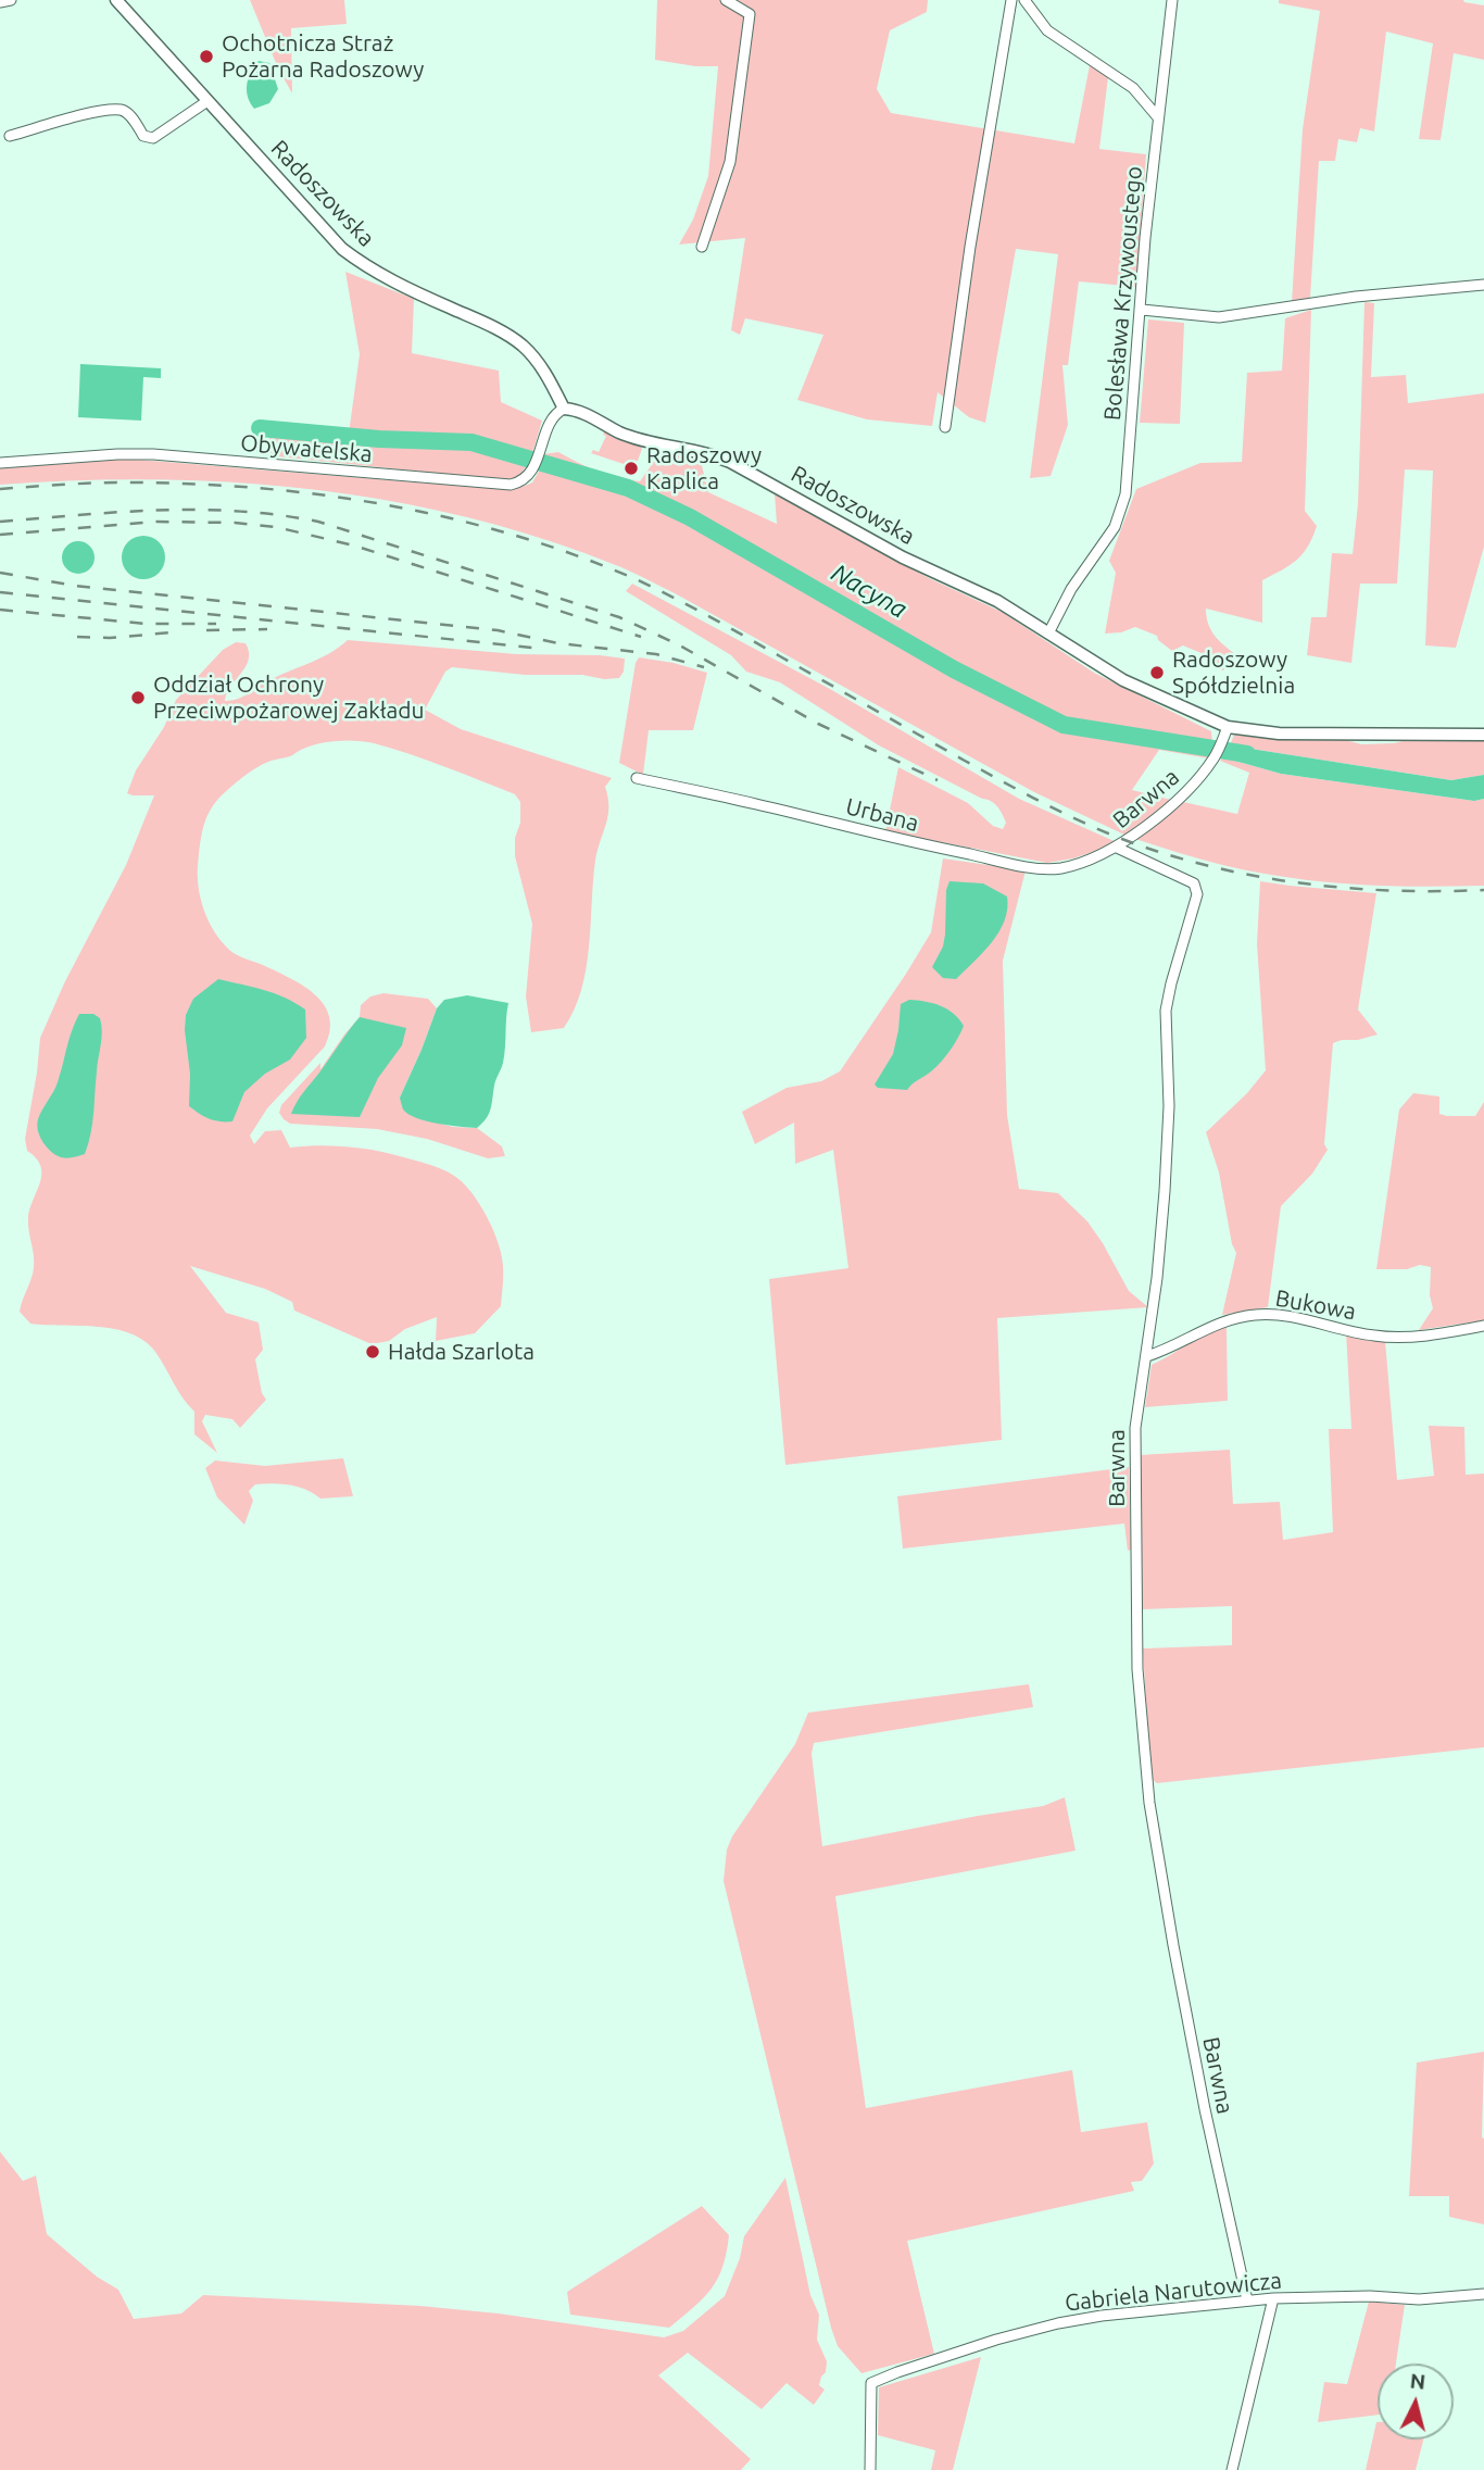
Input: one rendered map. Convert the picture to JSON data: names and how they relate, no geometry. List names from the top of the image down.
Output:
{
  "streets": {
    "street": [
      "Radoszowska",
      "Bolesława Krzywoustego",
      "Obywatelska",
      "Barwna",
      "Urbana",
      "Bukowa",
      "Gabriela Narutowicza"
    ]
  },
  "crossings": [
    ["Radoszowska", "Bolesława Krzywoustego"],
    ["Radoszowska", "Obywatelska"],
    ["Radoszowska", "Barwna"],
    ["Barwna", "Urbana"],
    ["Barwna", "Bukowa"],
    ["Barwna", "Gabriela Narutowicza"]
  ],
  "water": ["Nacyna"],
  "places": [
    "Ochotnicza Straż Pożarna Radoszowy",
    "Radoszowy Kaplica",
    "Radoszowy Spółdzielnia",
    "Oddział Ochrony Przeciwpożarowej Zakładu",
    "Hałda Szarlota"
  ],
  "north": "top"
}
